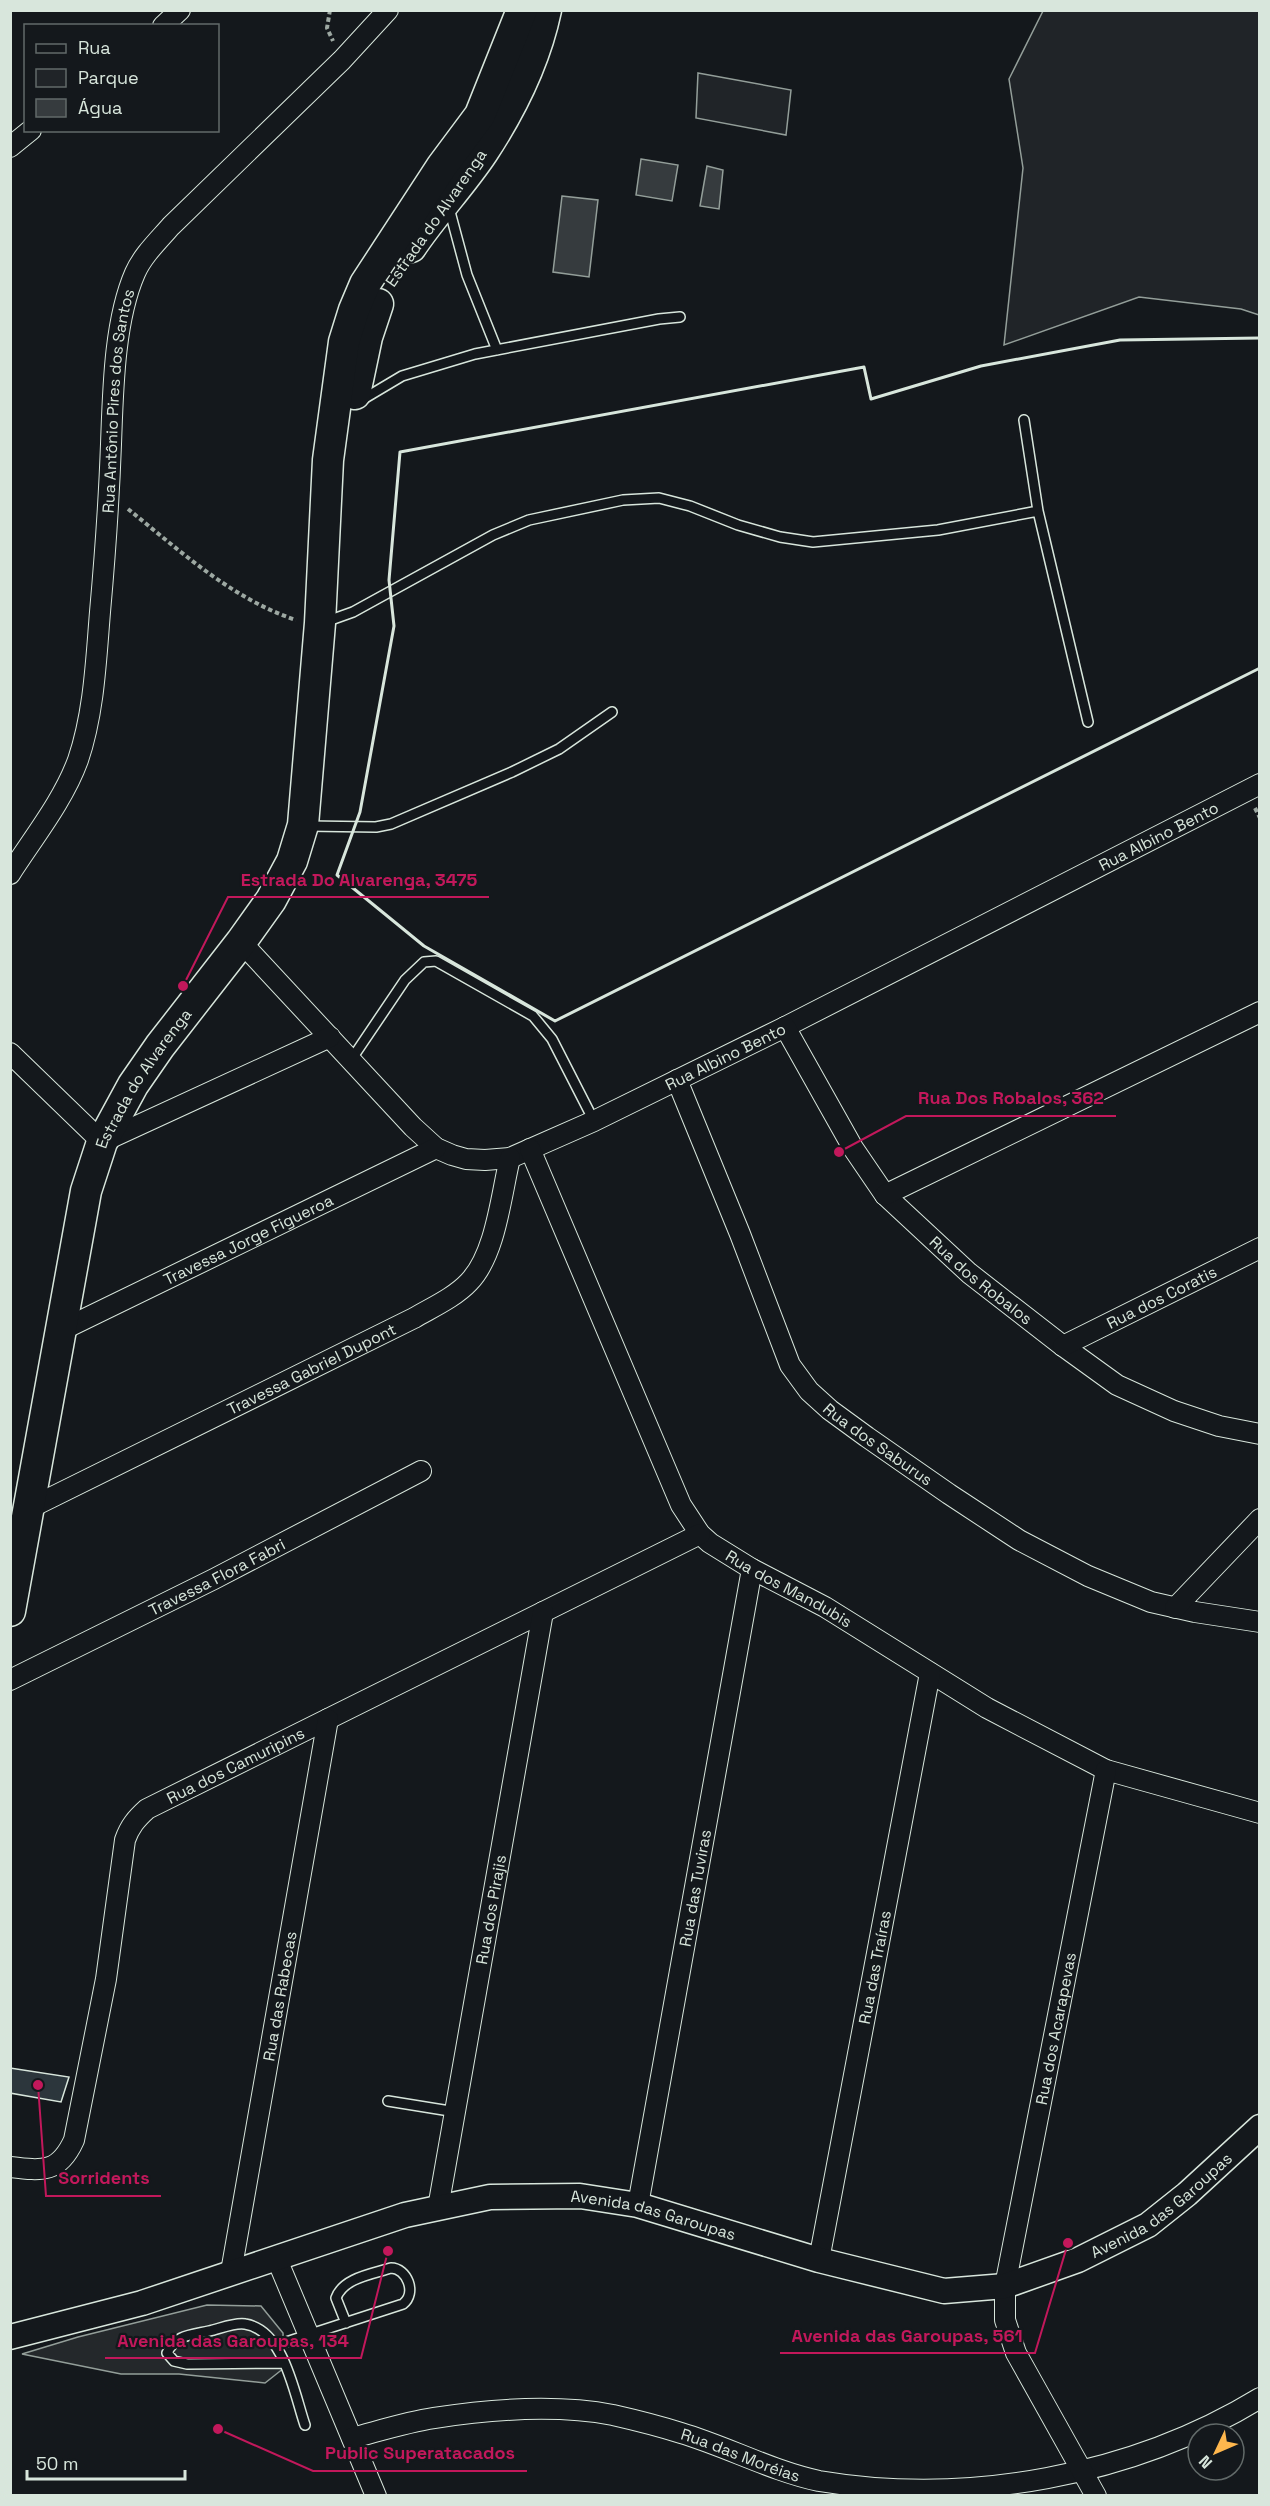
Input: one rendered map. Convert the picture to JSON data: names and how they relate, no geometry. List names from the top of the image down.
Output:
{
  "streets": {
    "main road": ["Estrada do Alvarenga"],
    "street": [
      "Rua Antônio Pires dos Santos",
      "Rua Albino Bento",
      "Travessa Jorge Figueroa",
      "Rua dos Robalos",
      "Rua dos Coratis",
      "Travessa Gabriel Dupont",
      "Rua dos Saburus",
      "Travessa Flora Fabri",
      "Rua dos Mandubis",
      "Rua dos Camuripins",
      "Rua das Tuviras",
      "Rua dos Pirajis",
      "Rua das Traíras",
      "Rua das Rabecas",
      "Rua dos Acarapevas",
      "Avenida das Garoupas",
      "Rua das Moréias"
    ]
  },
  "crossings": [
    ["Estrada do Alvarenga", "Rua Albino Bento"],
    ["Estrada do Alvarenga", "Travessa Jorge Figueroa"],
    ["Estrada do Alvarenga", "Travessa Gabriel Dupont"],
    ["Rua Albino Bento", "Travessa Jorge Figueroa"],
    ["Rua Albino Bento", "Rua dos Robalos"],
    ["Rua Albino Bento", "Travessa Gabriel Dupont"],
    ["Rua Albino Bento", "Rua dos Saburus"],
    ["Rua Albino Bento", "Rua dos Mandubis"],
    ["Rua dos Robalos", "Rua dos Coratis"],
    ["Rua dos Mandubis", "Rua dos Camuripins"],
    ["Rua dos Mandubis", "Rua das Tuviras"],
    ["Rua dos Mandubis", "Rua das Traíras"],
    ["Rua dos Mandubis", "Rua dos Acarapevas"],
    ["Rua dos Camuripins", "Rua dos Pirajis"],
    ["Rua dos Camuripins", "Rua das Rabecas"],
    ["Rua das Tuviras", "Avenida das Garoupas"],
    ["Rua dos Pirajis", "Avenida das Garoupas"],
    ["Rua das Traíras", "Avenida das Garoupas"],
    ["Rua das Rabecas", "Avenida das Garoupas"],
    ["Rua dos Acarapevas", "Avenida das Garoupas"],
    ["Rua dos Acarapevas", "Rua das Moréias"]
  ],
  "places": [
    "Estrada Do Alvarenga, 3475",
    "Rua Dos Robalos, 362",
    "Sorridents",
    "Avenida das Garoupas, 561",
    "Avenida das Garoupas, 134",
    "Public Superatacados"
  ],
  "legend": ["Rua", "Parque", "Água"],
  "scale_bar": "50 m",
  "north": "bottom left"
}
